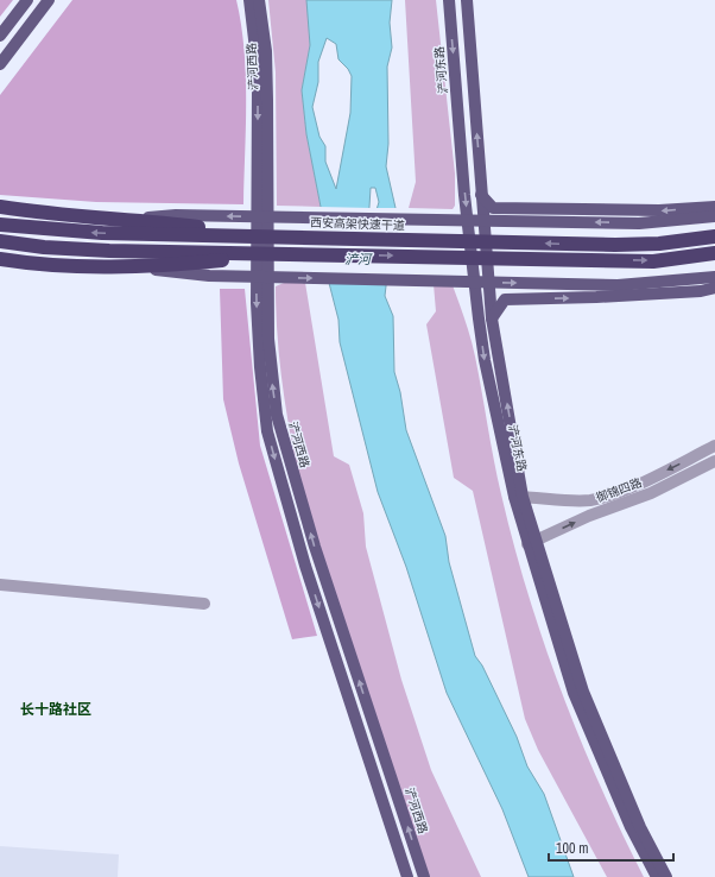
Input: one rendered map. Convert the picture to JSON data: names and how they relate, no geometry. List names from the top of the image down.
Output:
{
  "streets": {
    "highway": ["西安高架快速干道"],
    "main road": ["浐河西路", "浐河东路"],
    "street": ["御锦四路"]
  },
  "crossings": [
    ["浐河东路", "御锦四路"]
  ],
  "districts": ["长十路社区"],
  "water": ["浐河"],
  "scale_bar": "100 m"
}
